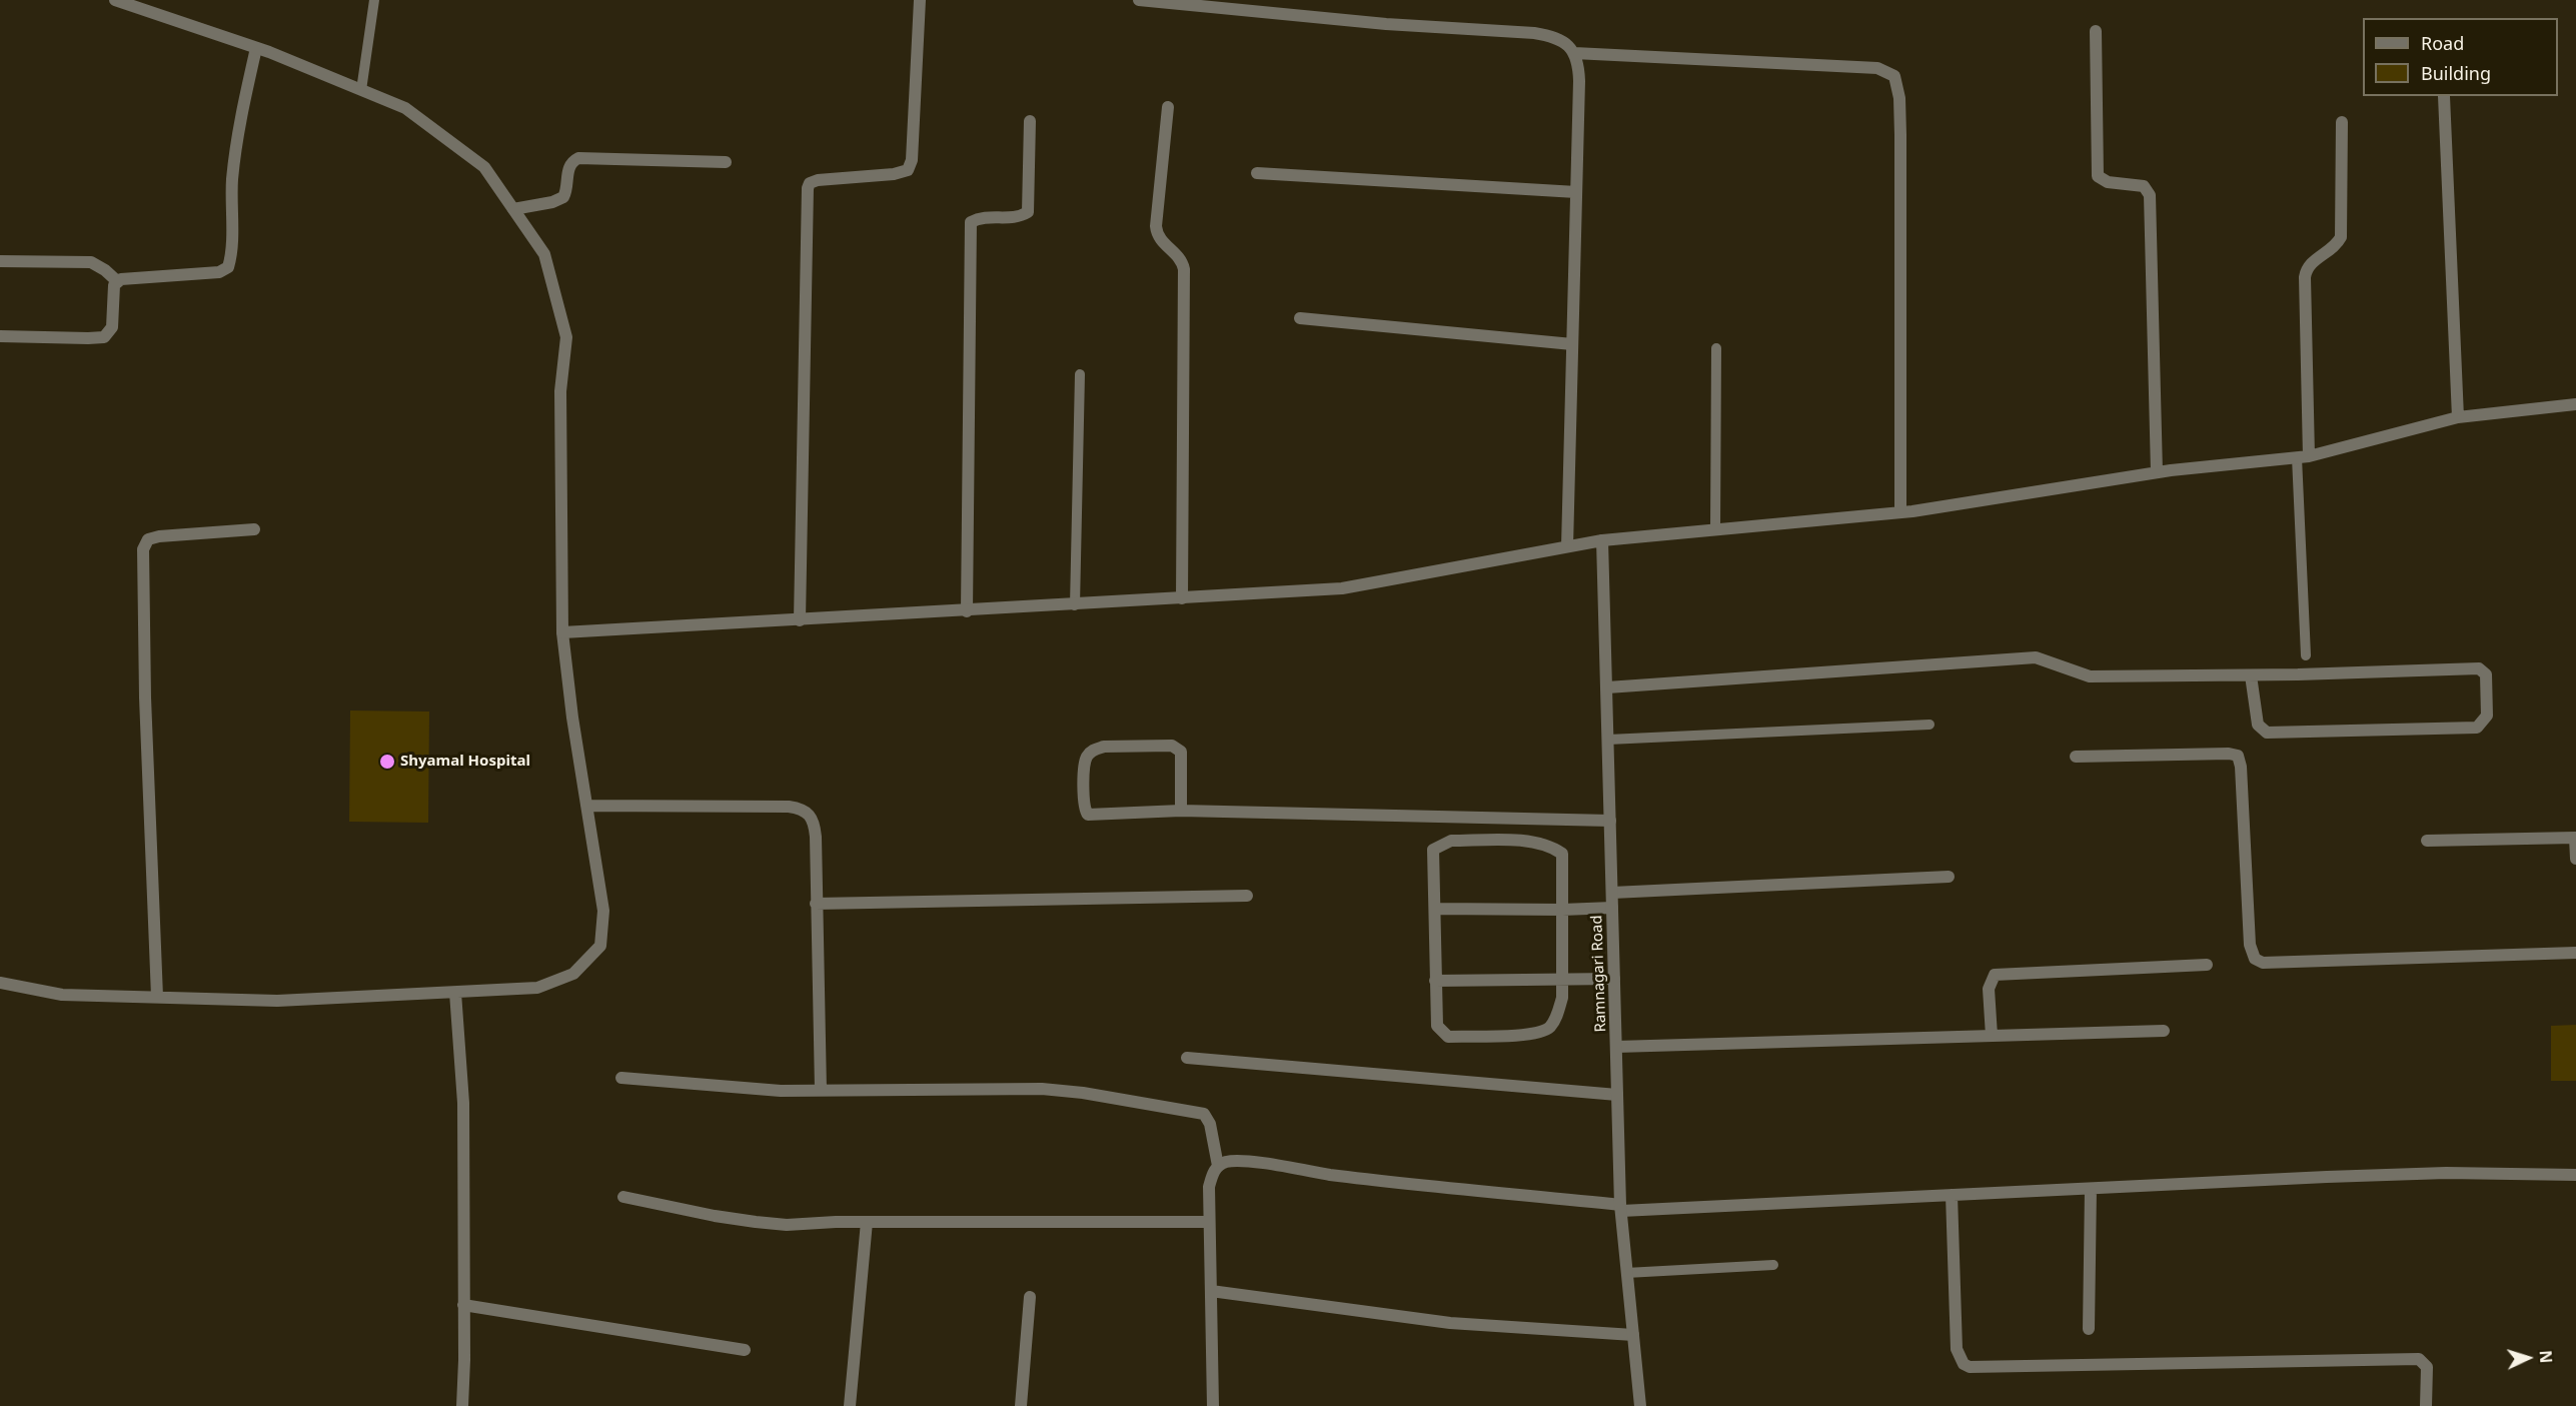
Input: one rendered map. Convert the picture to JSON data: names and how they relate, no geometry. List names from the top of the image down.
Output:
{
  "streets": {
    "street": ["Ramnagari Road"]
  },
  "places": ["Shyamal Hospital"],
  "legend": ["Road", "Building"],
  "north": "right"
}
